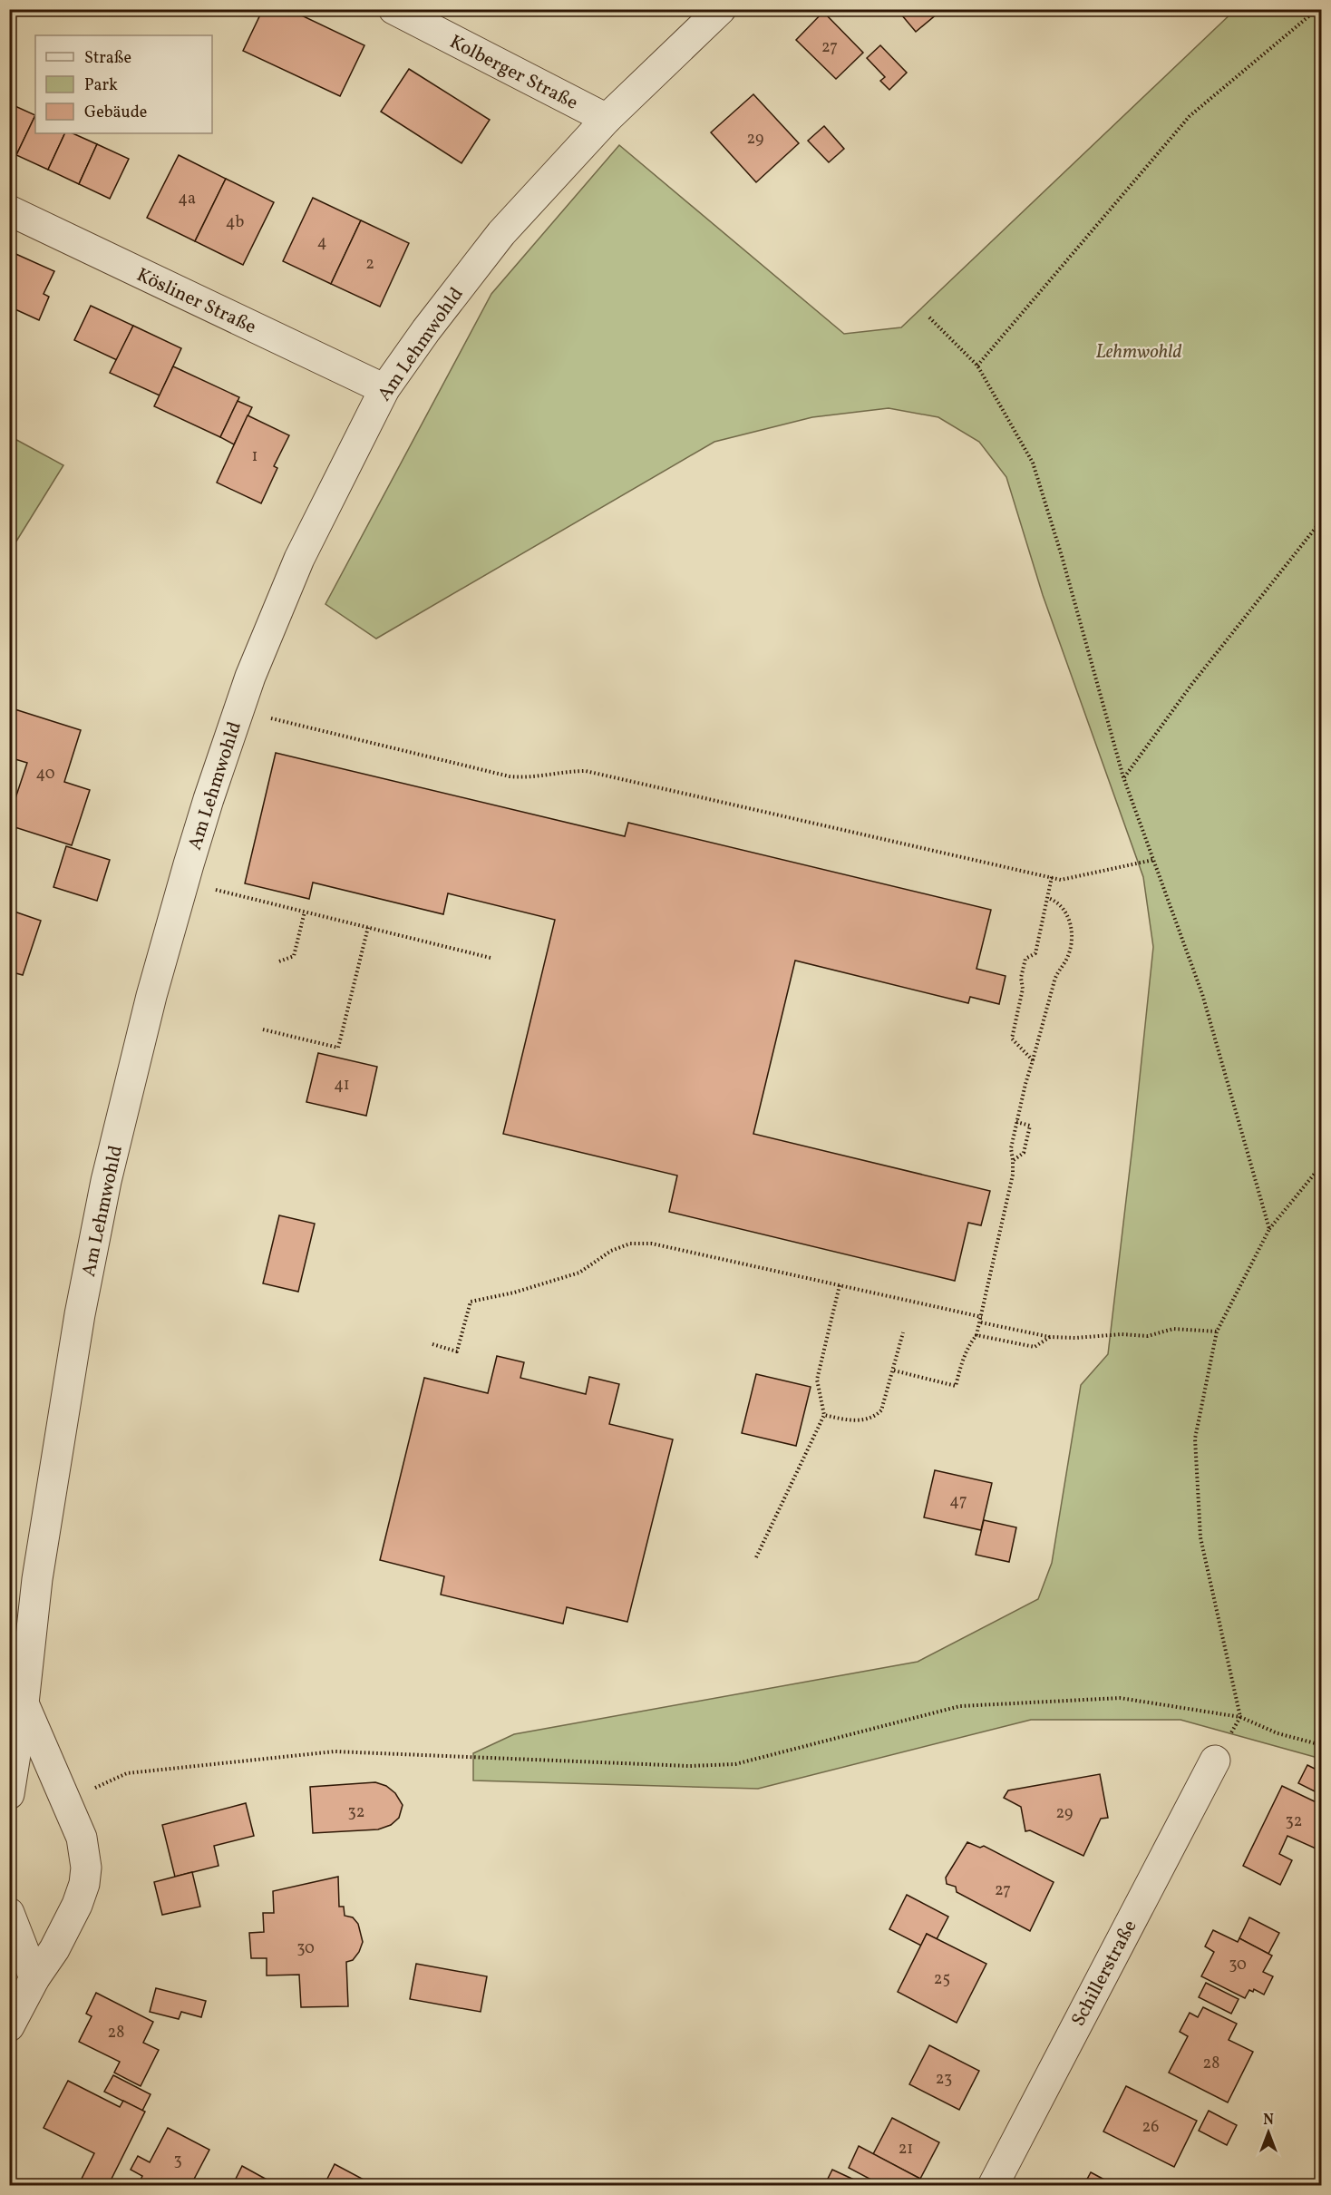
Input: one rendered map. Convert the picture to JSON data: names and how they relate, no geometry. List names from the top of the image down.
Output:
{
  "streets": {
    "street": [
      "Kolberger Straße",
      "Kösliner Straße",
      "Am Lehmwohld",
      "Schillerstraße"
    ]
  },
  "crossings": [
    ["Kolberger Straße", "Am Lehmwohld"],
    ["Kösliner Straße", "Am Lehmwohld"]
  ],
  "parks": ["Lehmwohld"],
  "house_numbers": [
    "27",
    "29",
    "4a",
    "4b",
    "4",
    "2",
    "1",
    "40",
    "41",
    "47",
    "32",
    "29",
    "32",
    "27",
    "30",
    "30",
    "25",
    "28",
    "28",
    "23",
    "26",
    "21",
    "3"
  ],
  "legend": ["Straße", "Park", "Gebäude"],
  "north": "top"
}
